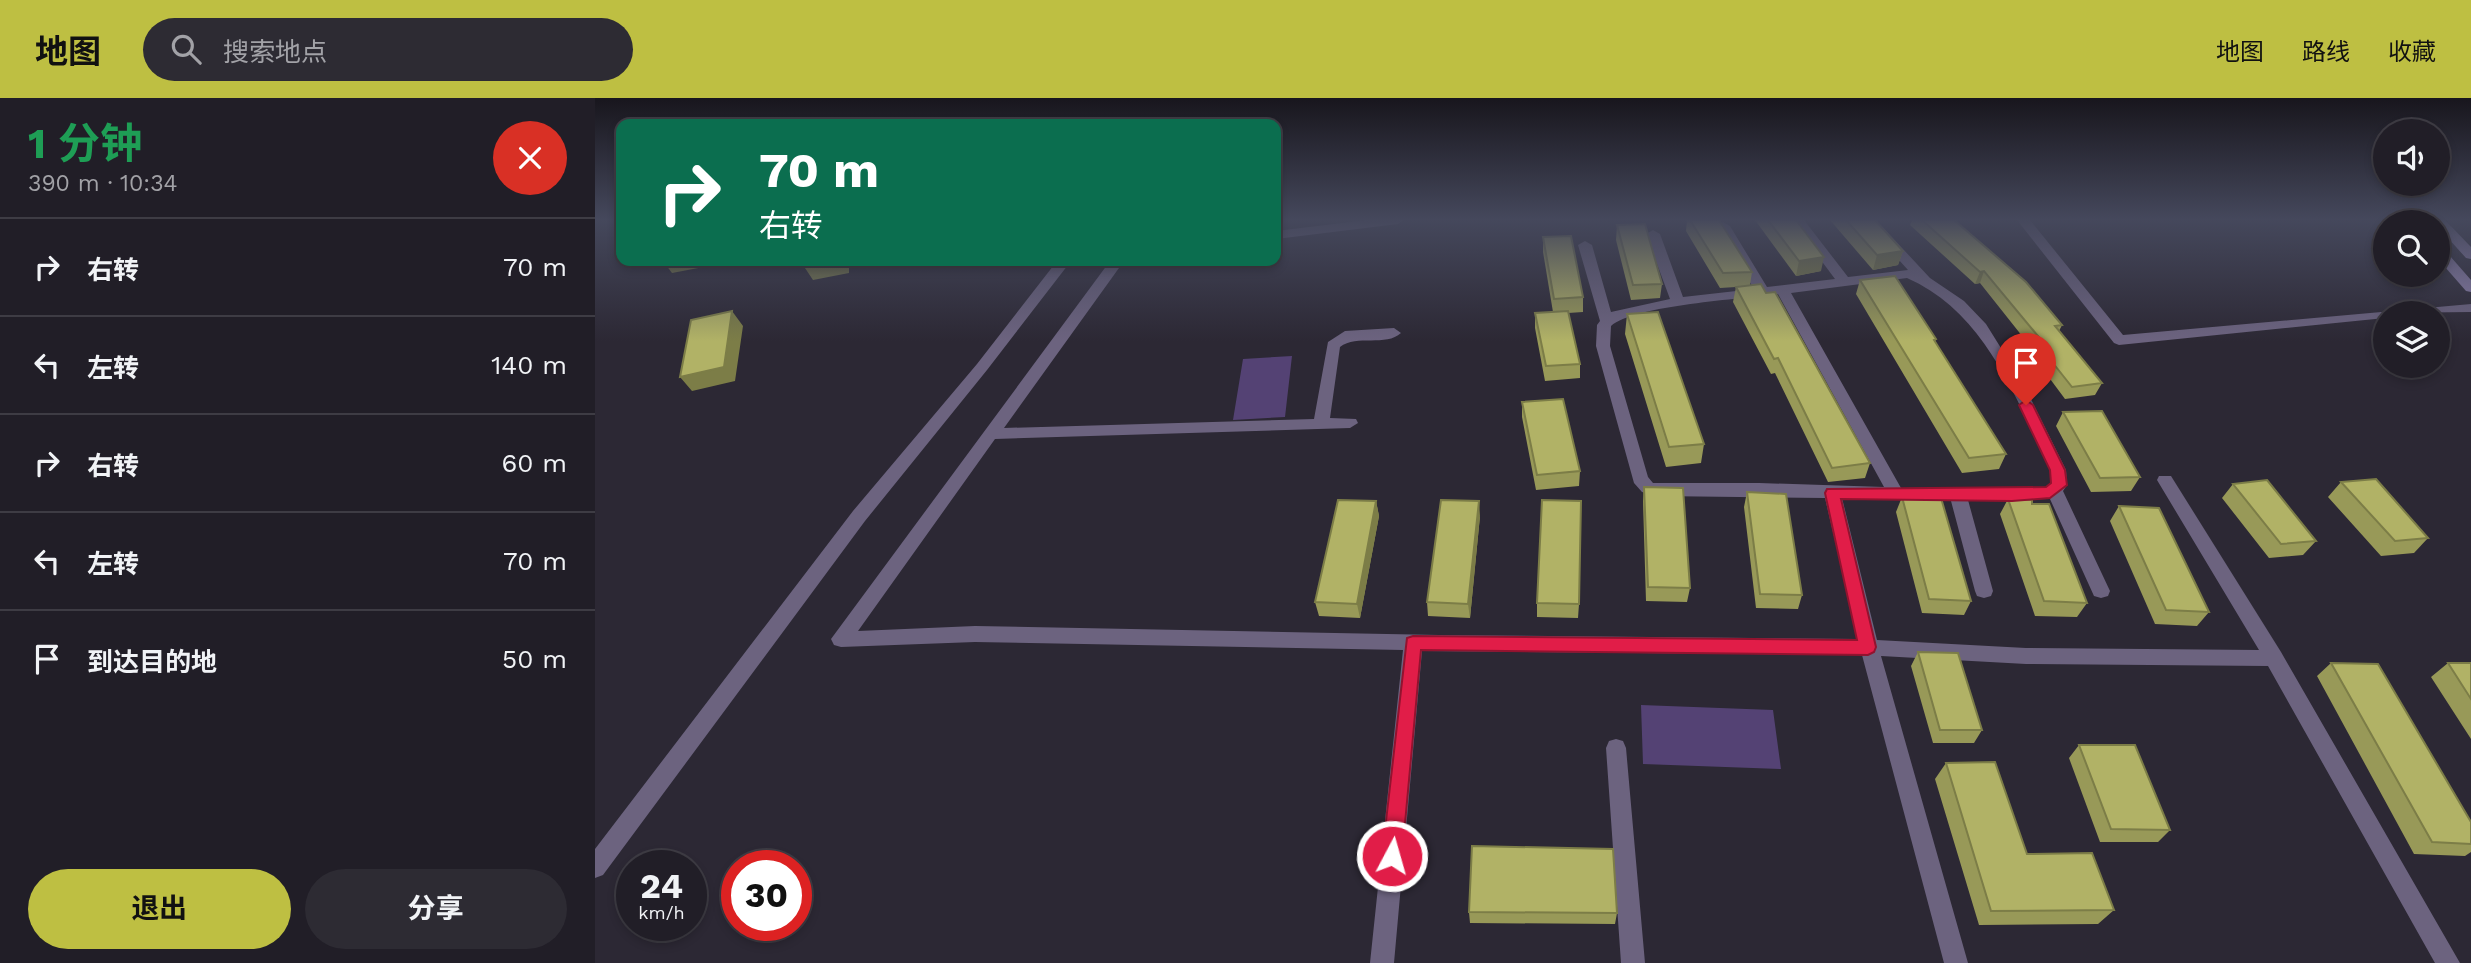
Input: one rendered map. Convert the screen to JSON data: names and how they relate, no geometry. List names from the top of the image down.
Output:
{
  "page": {
    "header": "地图",
    "search": "搜索地点",
    "nav": ["地图", "路线", "收藏"],
    "heading": ["1 分钟", "390 m · 10:34"],
    "turn": ["70 m", "右转"],
    "list": [
      {
        "name": "右转",
        "value": "70 m"
      },
      {
        "name": "左转",
        "value": "140 m"
      },
      {
        "name": "右转",
        "value": "60 m"
      },
      {
        "name": "左转",
        "value": "70 m"
      },
      {
        "name": "到达目的地",
        "value": "50 m"
      }
    ],
    "speed": "24 km/h",
    "limit": "30",
    "buttons": ["退出", "分享"]
  }
}
